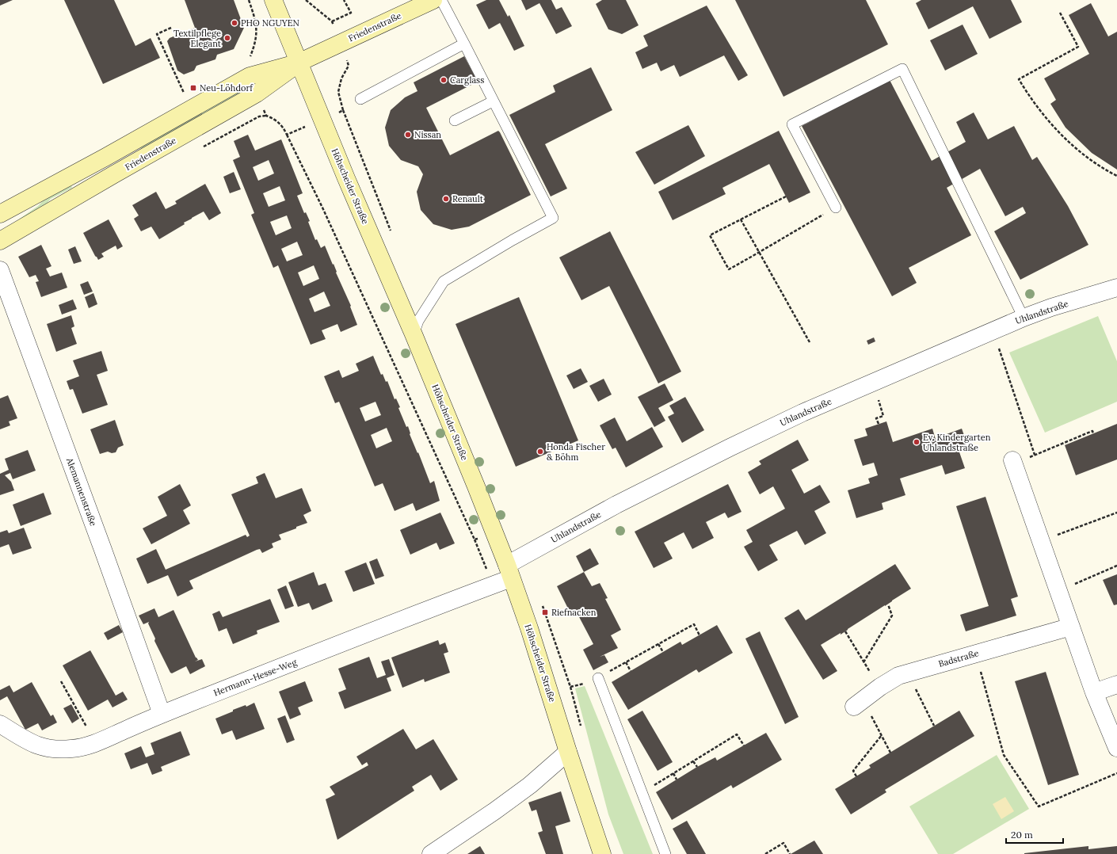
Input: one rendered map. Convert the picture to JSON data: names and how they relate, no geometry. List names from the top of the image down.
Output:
{
  "streets": {
    "main road": ["Friedenstraße", "Höhscheider Straße"],
    "street": [
      "Uhlandstraße",
      "Alemannenstraße",
      "Badstraße",
      "Hermann-Hesse-Weg"
    ]
  },
  "crossings": [
    ["Friedenstraße", "Höhscheider Straße"],
    ["Höhscheider Straße", "Uhlandstraße"],
    ["Höhscheider Straße", "Hermann-Hesse-Weg"],
    ["Uhlandstraße", "Hermann-Hesse-Weg"],
    ["Alemannenstraße", "Hermann-Hesse-Weg"]
  ],
  "places": {
    "other": [
      "PHO NGUYEN",
      "Textilpflege Elegant",
      "Carglass",
      "Nissan",
      "Renault",
      "Ev. Kindergarten Uhlandstraße",
      "Honda Fischer & Böhm"
    ],
    "transit": ["Neu-Löhdorf", "Riefnacken"]
  },
  "scale_bar": "20 m"
}
